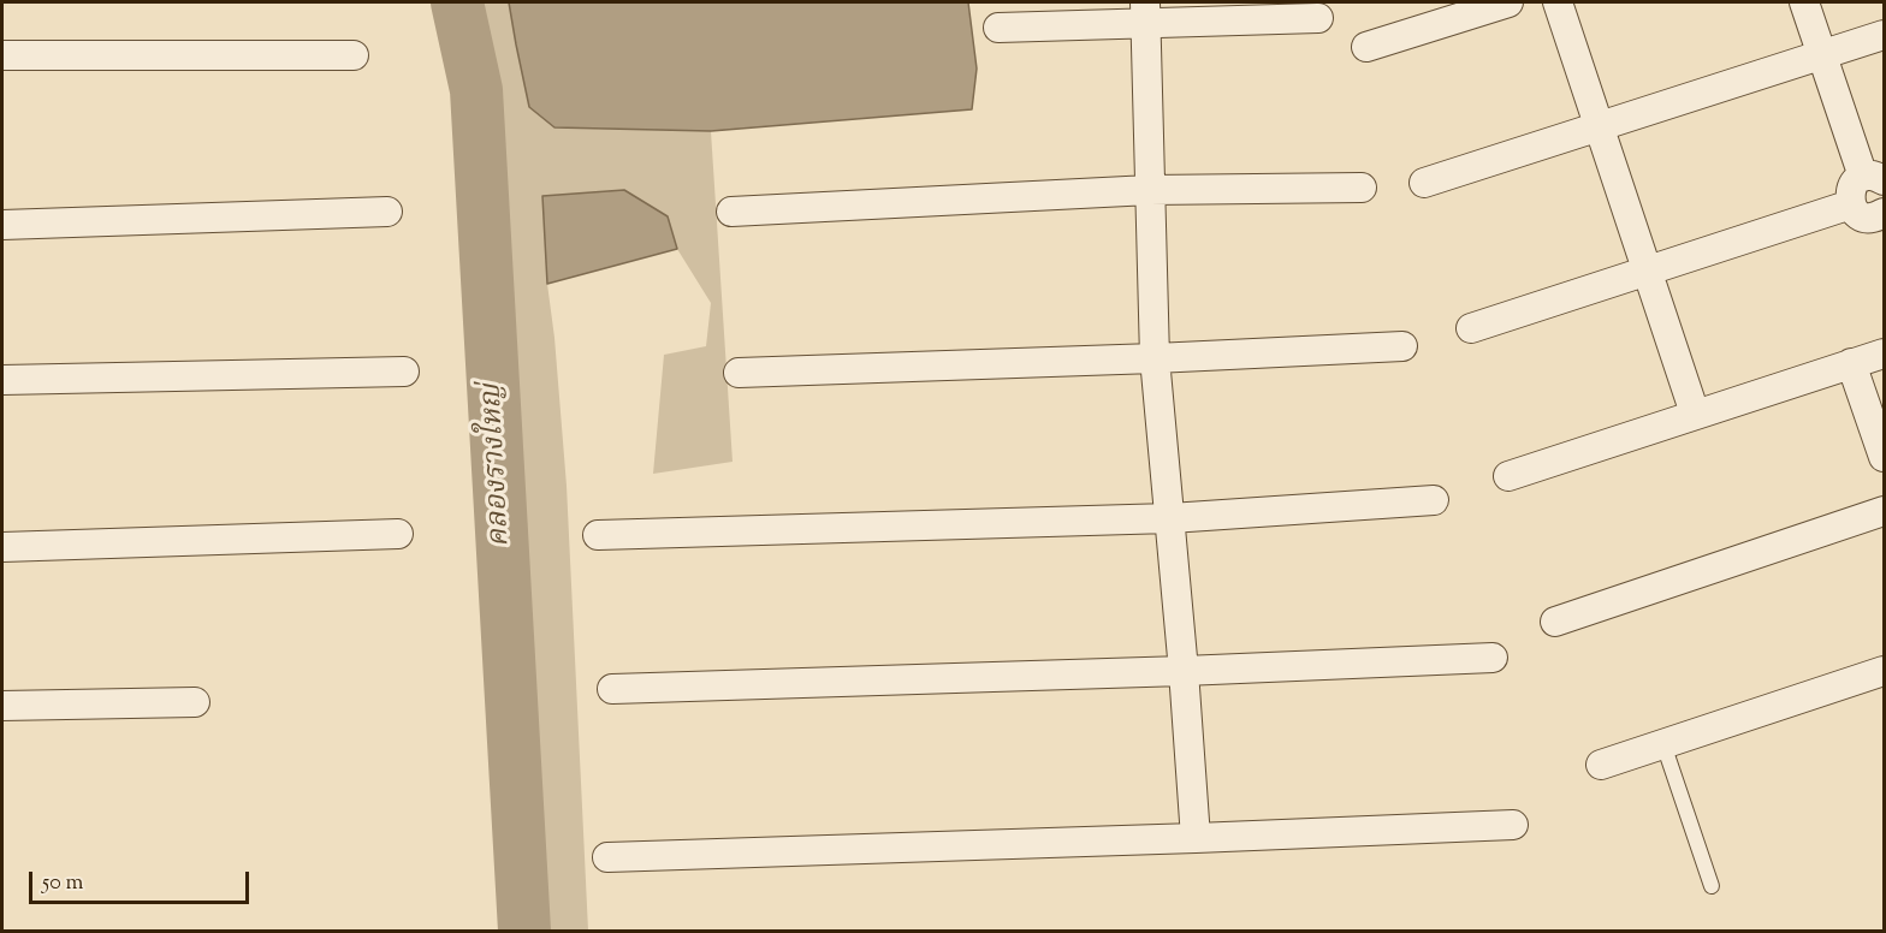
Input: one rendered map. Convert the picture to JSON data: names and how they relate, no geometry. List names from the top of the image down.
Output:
{
  "water": ["คลองรางใหญ่"],
  "scale_bar": "50 m"
}
